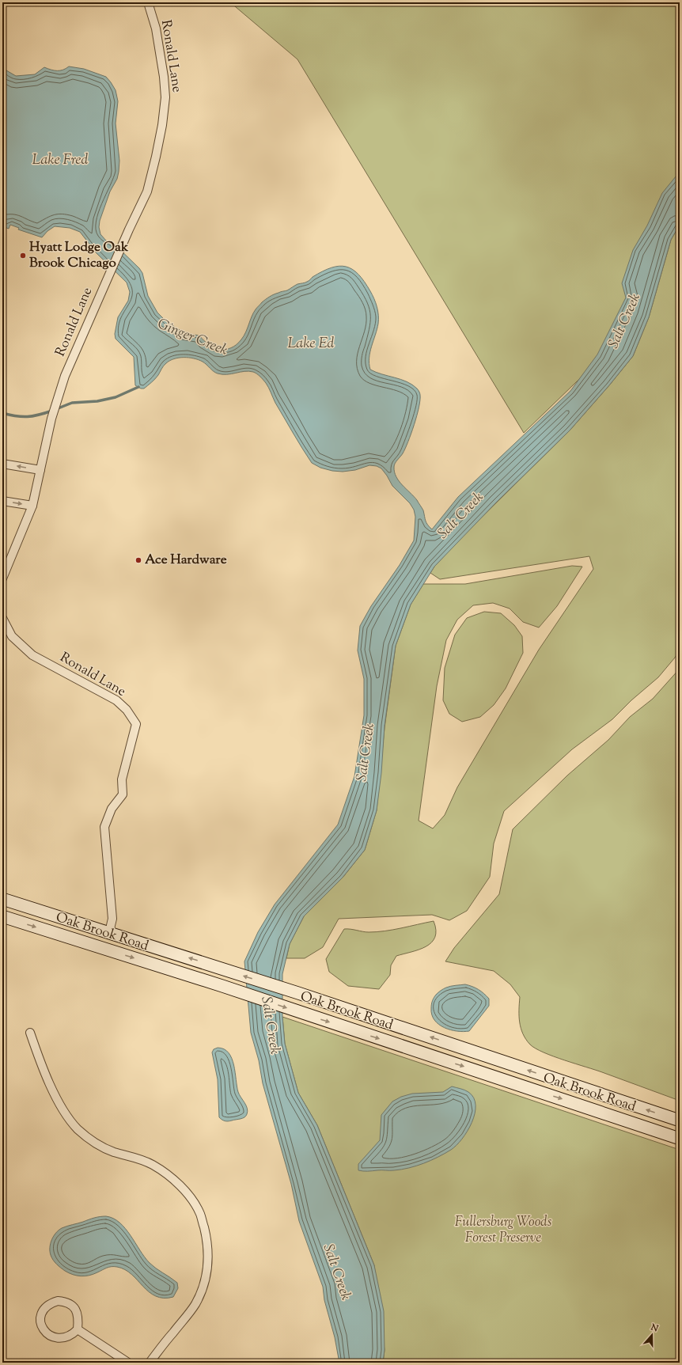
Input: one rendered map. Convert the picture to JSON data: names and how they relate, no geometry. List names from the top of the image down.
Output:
{
  "streets": {
    "main road": ["Oak Brook Road"],
    "street": ["Ronald Lane"]
  },
  "crossings": [
    ["Ronald Lane", "Oak Brook Road"]
  ],
  "water": [
    "Lake Fred",
    "Salt Creek",
    "Ginger Creek",
    "Lake Ed"
  ],
  "parks": ["Fullersburg Woods Forest Preserve"],
  "places": ["Hyatt Lodge Oak Brook Chicago", "Ace Hardware"],
  "north": "top"
}
